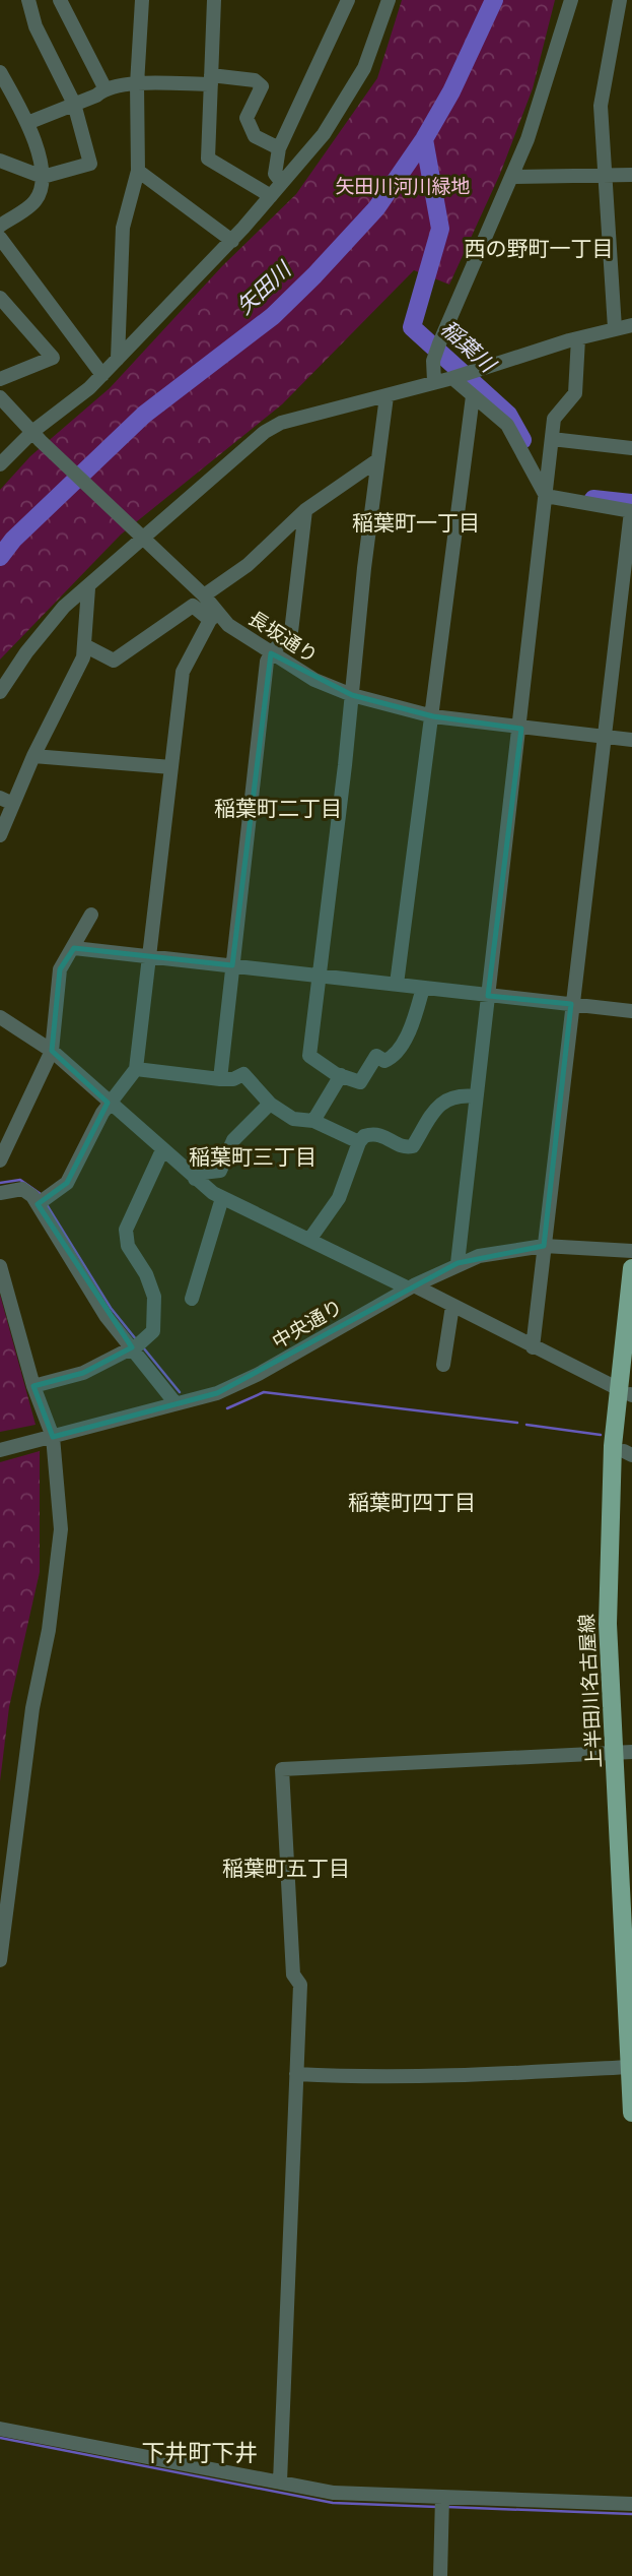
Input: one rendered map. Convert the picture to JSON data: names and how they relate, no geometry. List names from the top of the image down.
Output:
{
  "streets": {
    "main road": ["上半田川名古屋線"],
    "street": ["長坂通り", "中央通り"]
  },
  "districts": [
    "西の野町一丁目",
    "稲葉町一丁目",
    "稲葉町二丁目",
    "稲葉町三丁目",
    "稲葉町四丁目",
    "稲葉町五丁目",
    "下井町下井"
  ],
  "water": ["矢田川", "稲葉川"],
  "parks": ["矢田川河川緑地"]
}
